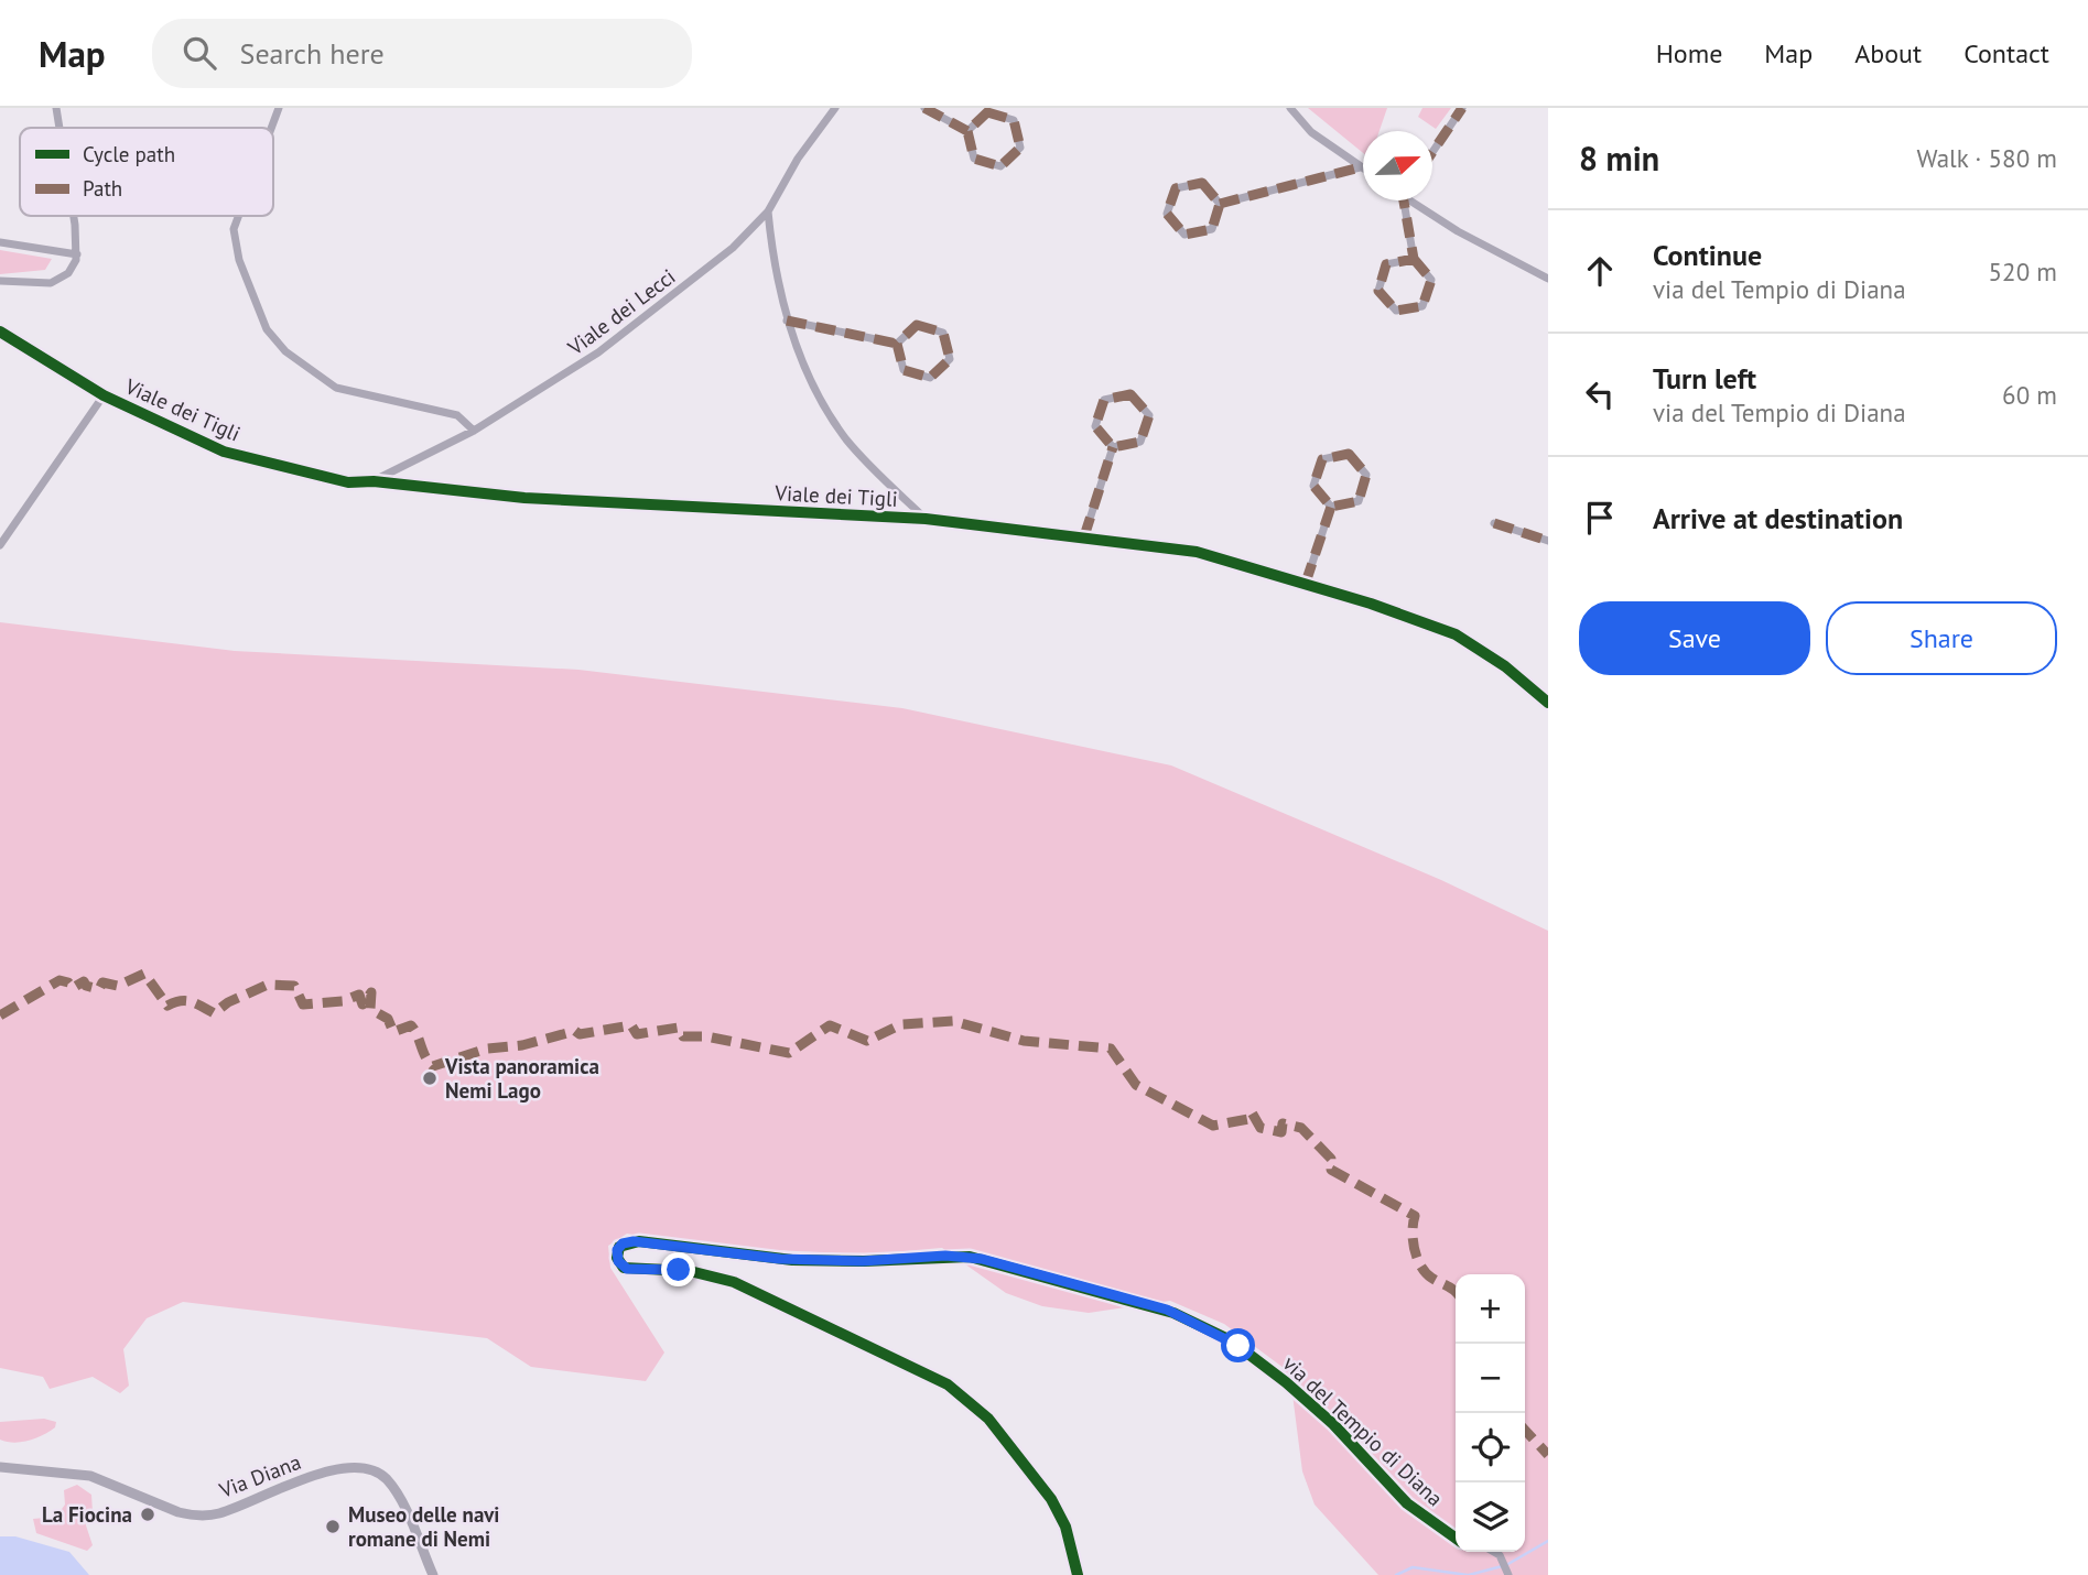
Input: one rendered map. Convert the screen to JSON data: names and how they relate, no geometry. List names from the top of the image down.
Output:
{
  "streets": {
    "street": [
      "Viale dei Lecci",
      "Viale dei Tigli",
      "via del Tempio di Diana",
      "Via Diana"
    ]
  },
  "crossings": [
    ["Viale dei Lecci", "Viale dei Tigli"]
  ],
  "places": ["Vista panoramica Nemi Lago", "La Fiocina", "Museo delle navi romane di Nemi"],
  "legend": ["Cycle path", "Path"],
  "north": "right",
  "page": {
    "header": "Map",
    "search": "Search here",
    "nav": [
      "Home",
      "Map",
      "About",
      "Contact"
    ],
    "heading": ["8 min", "Walk · 580 m"],
    "list": [
      ["Continue", "via del Tempio di Diana", "520 m"],
      ["Turn left", "via del Tempio di Diana", "60 m"],
      "Arrive at destination"
    ],
    "buttons": ["Save", "Share"],
    "map_buttons": ["+", "−"]
  }
}
